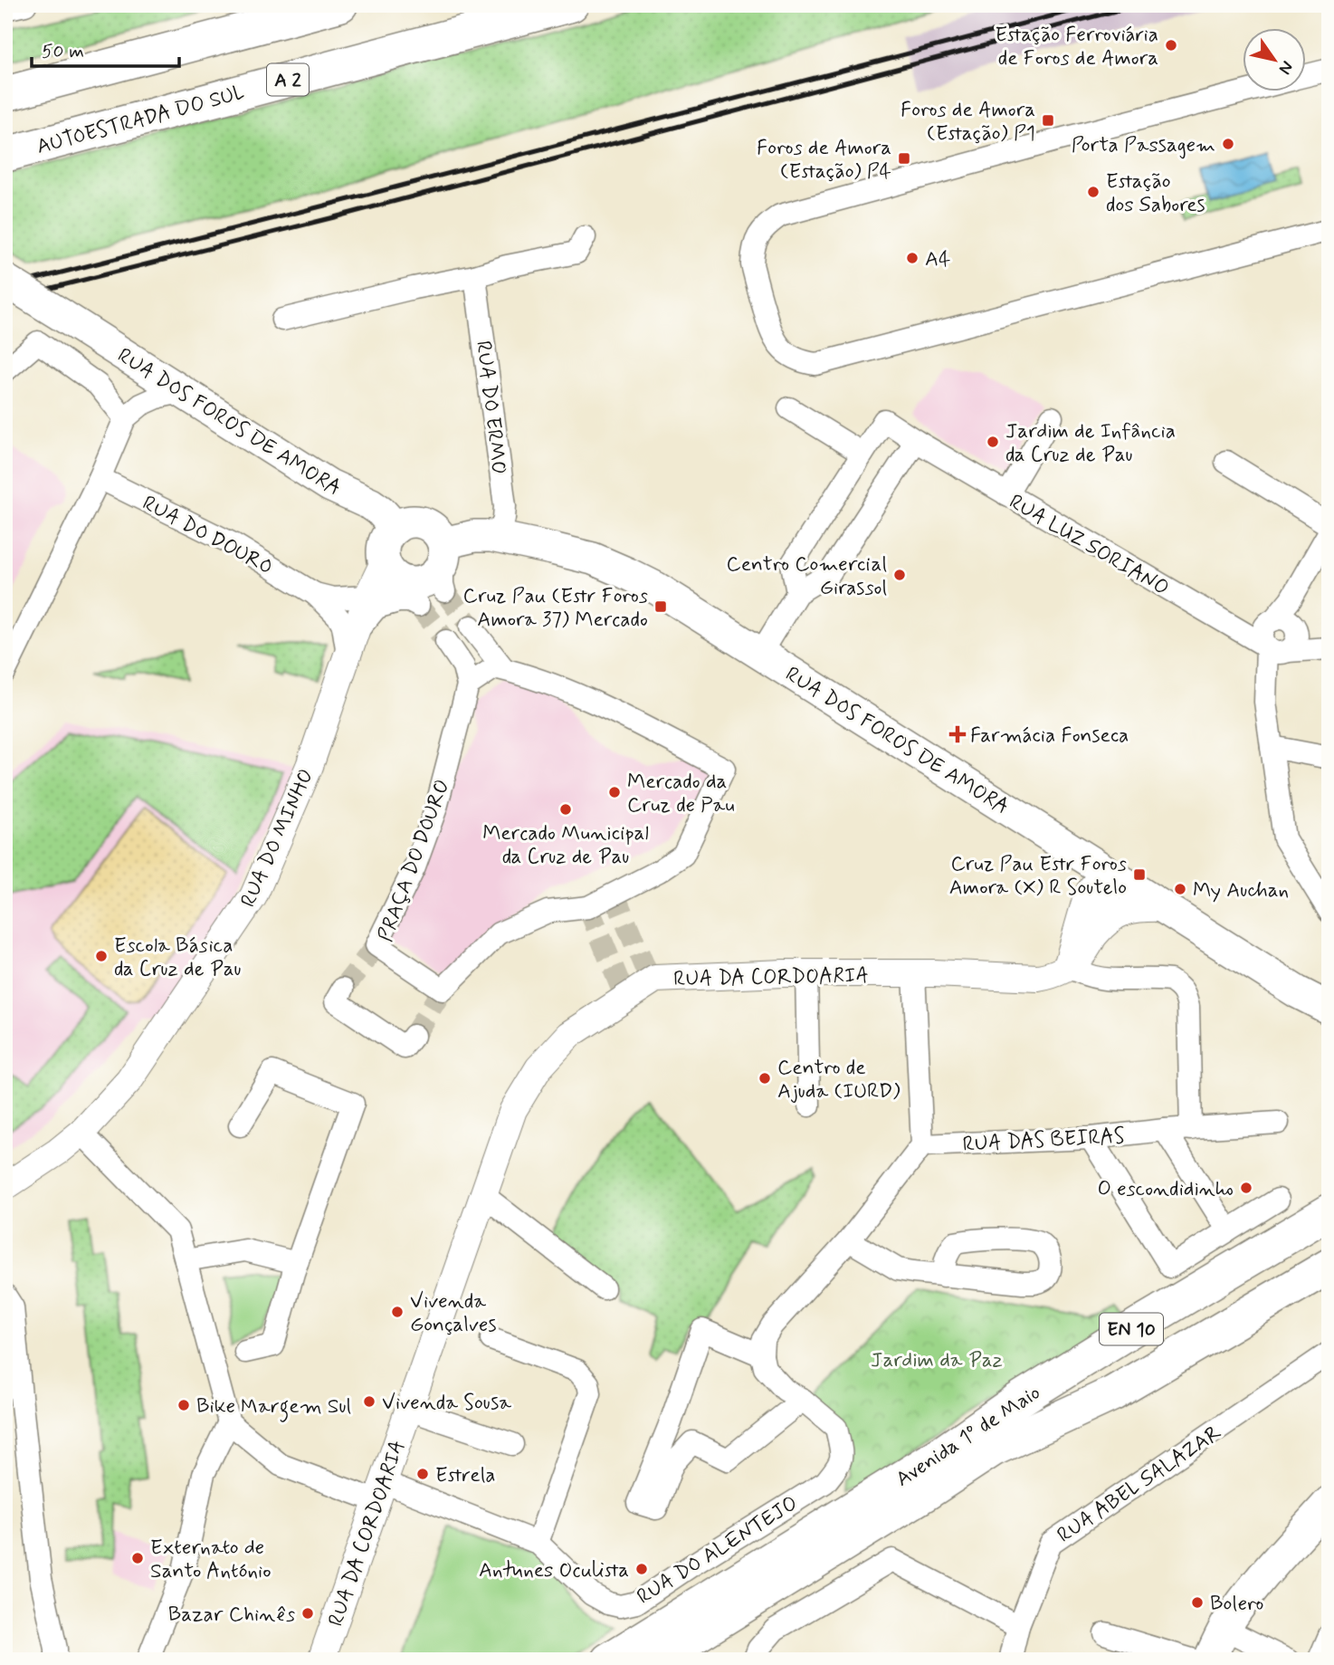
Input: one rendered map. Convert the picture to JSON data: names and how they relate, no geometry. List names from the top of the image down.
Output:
{
  "streets": {
    "main road": [
      "A 2",
      "AUTOESTRADA DO SUL",
      "RUA DOS FOROS DE AMORA",
      "EN 10",
      "Avenida 1º de Maio"
    ],
    "street": [
      "RUA DO ERMO",
      "RUA DO DOURO",
      "RUA LUZ SORIANO",
      "RUA DO MINHO",
      "PRAÇA DO DOURO",
      "RUA DA CORDOARIA",
      "RUA DAS BEIRAS",
      "RUA ABEL SALAZAR",
      "RUA DO ALENTEJO"
    ]
  },
  "crossings": [
    ["RUA DO ERMO", "RUA DOS FOROS DE AMORA"],
    ["RUA DOS FOROS DE AMORA", "RUA DO MINHO"],
    ["RUA DA CORDOARIA", "RUA DO ALENTEJO"],
    ["EN 10", "Avenida 1º de Maio"]
  ],
  "parks": ["Jardim da Paz"],
  "places": {
    "other": [
      "Estação Ferroviária de Foros de Amora",
      "Porta Passagem",
      "Estação dos Sabores",
      "A4",
      "Jardim de Infância da Cruz de Pau",
      "Centro Comercial Girassol",
      "Mercado da Cruz de Pau",
      "Mercado Municipal da Cruz de Pau",
      "My Auchan",
      "Escola Básica da Cruz de Pau",
      "Centro de Ajuda (IURD)",
      "O escondidinho",
      "Vivenda Gonçalves",
      "Vivenda Sousa",
      "Bike Margem Sul",
      "Estrela",
      "Externato de Santo António",
      "Antunes Oculista",
      "Bolero",
      "Bazar Chinês"
    ],
    "transit": [
      "Foros de Amora (Estação) P1",
      "Foros de Amora (Estação) P4",
      "Cruz Pau (Estr Foros Amora 37) Mercado",
      "Cruz Pau Estr Foros Amora (X) R Soutelo"
    ],
    "health": ["Farmácia Fonseca"]
  },
  "scale_bar": "50 m",
  "north": "bottom right"
}
